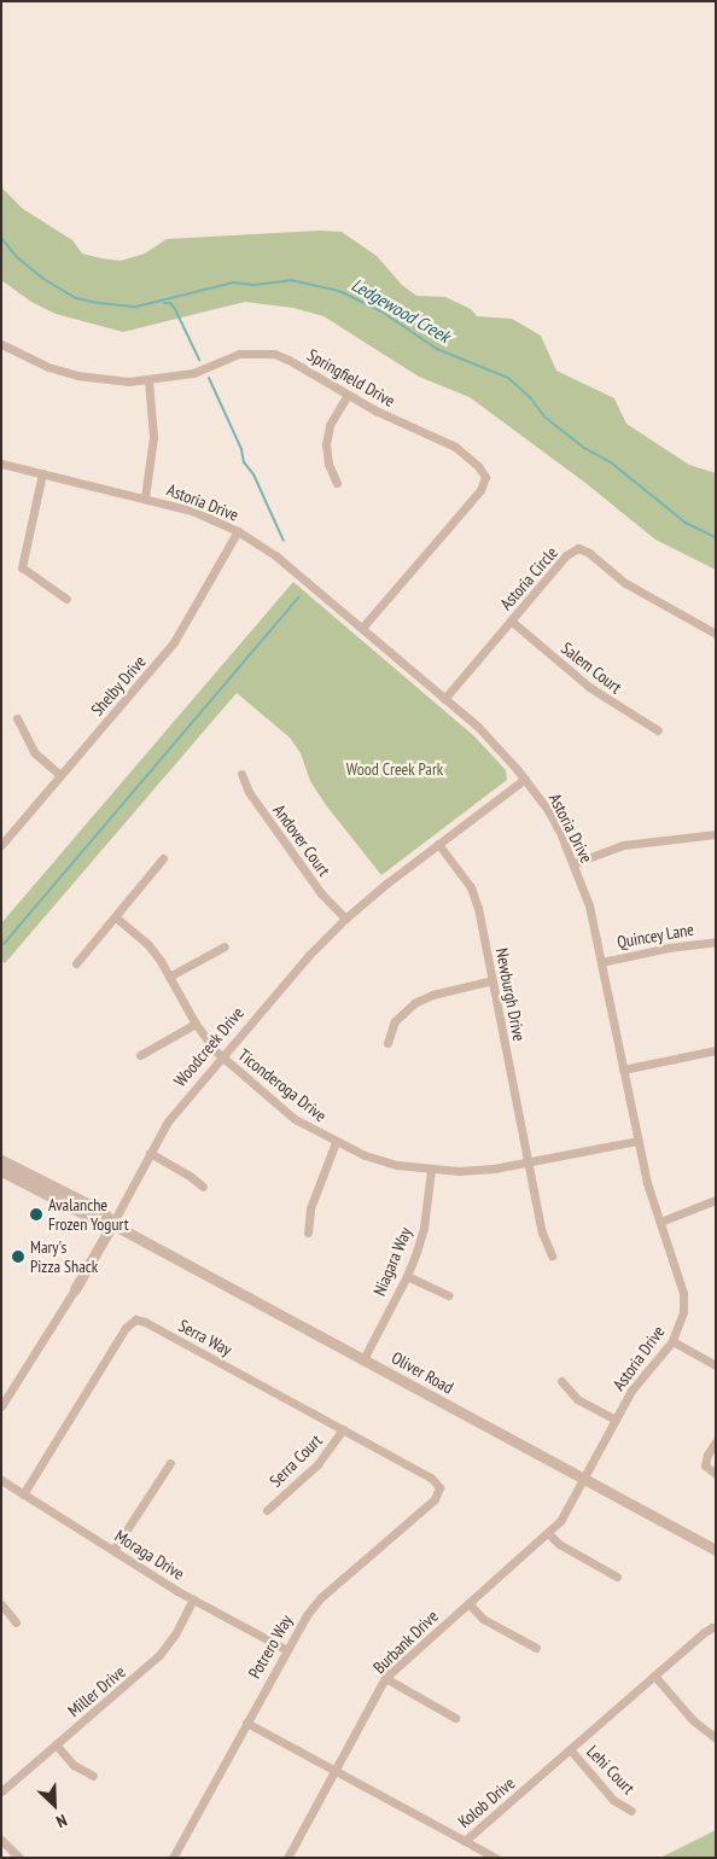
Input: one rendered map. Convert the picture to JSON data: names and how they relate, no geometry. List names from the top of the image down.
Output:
{
  "streets": {
    "street": [
      "Springfield Drive",
      "Astoria Drive",
      "Astoria Circle",
      "Salem Court",
      "Shelby Drive",
      "Andover Court",
      "Quincey Lane",
      "Newburgh Drive",
      "Woodcreek Drive",
      "Ticonderoga Drive",
      "Niagara Way",
      "Serra Way",
      "Oliver Road",
      "Serra Court",
      "Moraga Drive",
      "Burbank Drive",
      "Potrero Way",
      "Miller Drive",
      "Lehi Court",
      "Kolob Drive"
    ]
  },
  "crossings": [
    ["Springfield Drive", "Astoria Drive"],
    ["Astoria Drive", "Astoria Circle"],
    ["Astoria Drive", "Shelby Drive"],
    ["Astoria Drive", "Quincey Lane"],
    ["Astoria Drive", "Woodcreek Drive"],
    ["Astoria Drive", "Ticonderoga Drive"],
    ["Astoria Drive", "Oliver Road"],
    ["Astoria Drive", "Burbank Drive"],
    ["Astoria Circle", "Salem Court"],
    ["Andover Court", "Woodcreek Drive"],
    ["Newburgh Drive", "Woodcreek Drive"],
    ["Newburgh Drive", "Ticonderoga Drive"],
    ["Woodcreek Drive", "Ticonderoga Drive"],
    ["Woodcreek Drive", "Oliver Road"],
    ["Ticonderoga Drive", "Niagara Way"],
    ["Niagara Way", "Oliver Road"],
    ["Serra Way", "Serra Court"],
    ["Serra Way", "Moraga Drive"],
    ["Serra Way", "Potrero Way"],
    ["Oliver Road", "Burbank Drive"],
    ["Moraga Drive", "Potrero Way"],
    ["Moraga Drive", "Miller Drive"],
    ["Burbank Drive", "Kolob Drive"],
    ["Potrero Way", "Kolob Drive"],
    ["Lehi Court", "Kolob Drive"]
  ],
  "water": ["Ledgewood Creek"],
  "parks": ["Wood Creek Park"],
  "places": ["Avalanche Frozen Yogurt", "Mary's Pizza Shack"],
  "north": "bottom right"
}
